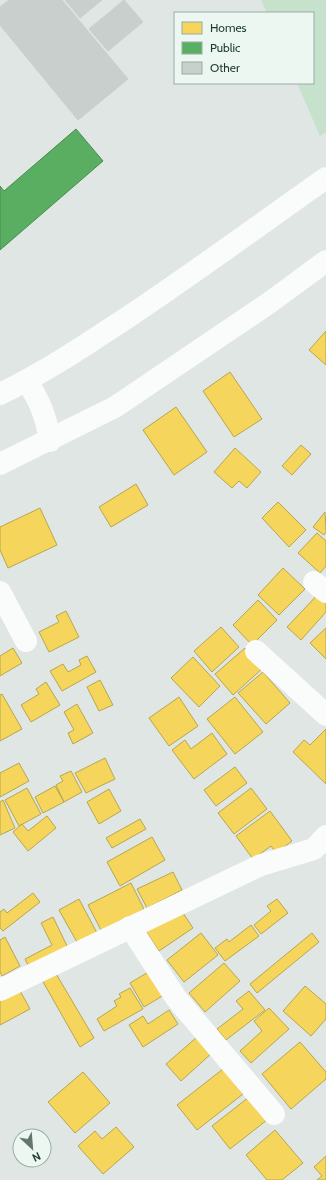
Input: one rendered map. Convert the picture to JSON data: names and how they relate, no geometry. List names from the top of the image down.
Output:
{
  "legend": ["Homes", "Public", "Other"],
  "north": "bottom right"
}
